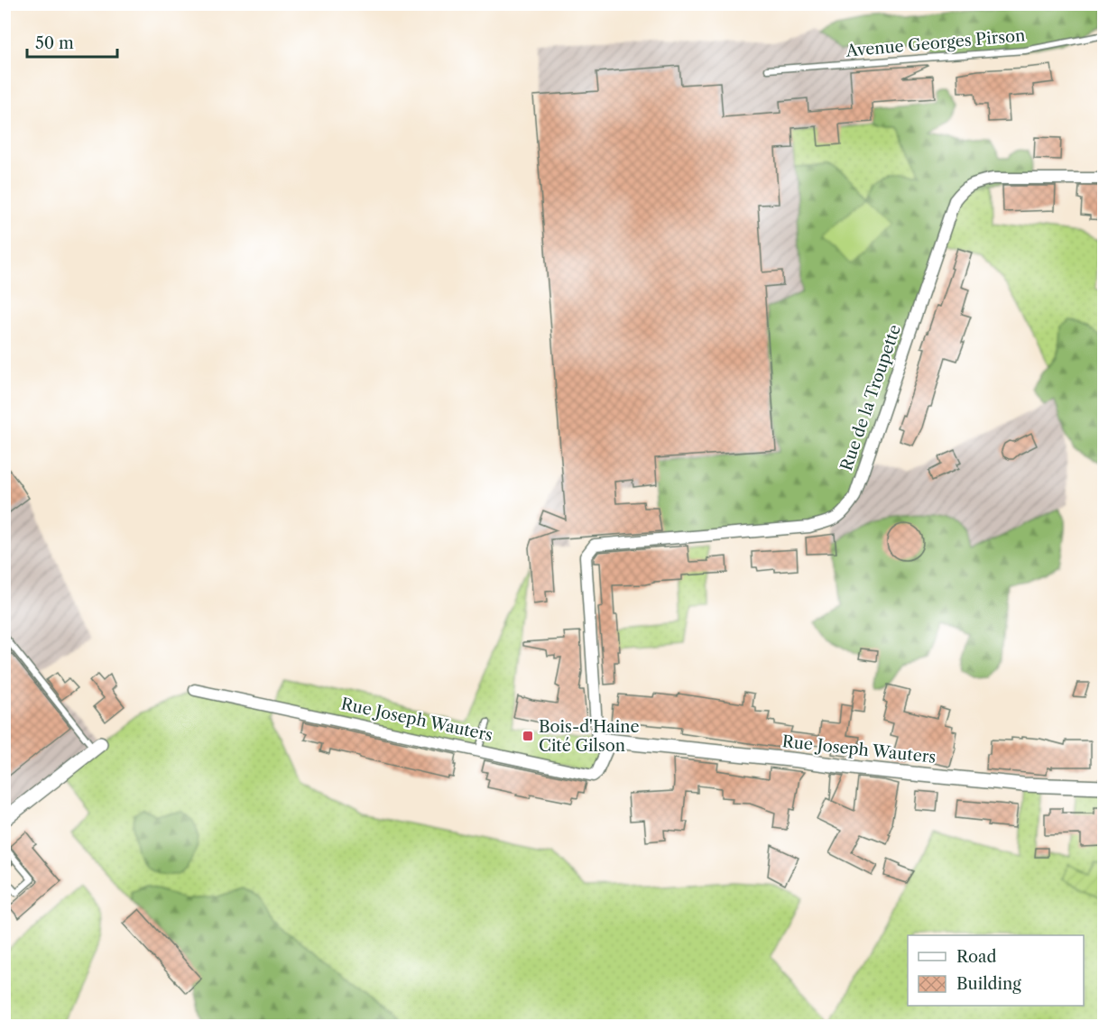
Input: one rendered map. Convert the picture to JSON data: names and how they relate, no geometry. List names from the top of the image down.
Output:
{
  "streets": {
    "street": ["Rue de la Troupette", "Rue Joseph Wauters"],
    "lane": ["Avenue Georges Pirson"]
  },
  "crossings": [
    ["Rue de la Troupette", "Rue Joseph Wauters"]
  ],
  "places": {
    "transit": ["Bois-d'Haine Cité Gilson"]
  },
  "legend": ["Road", "Building"],
  "scale_bar": "50 m"
}
